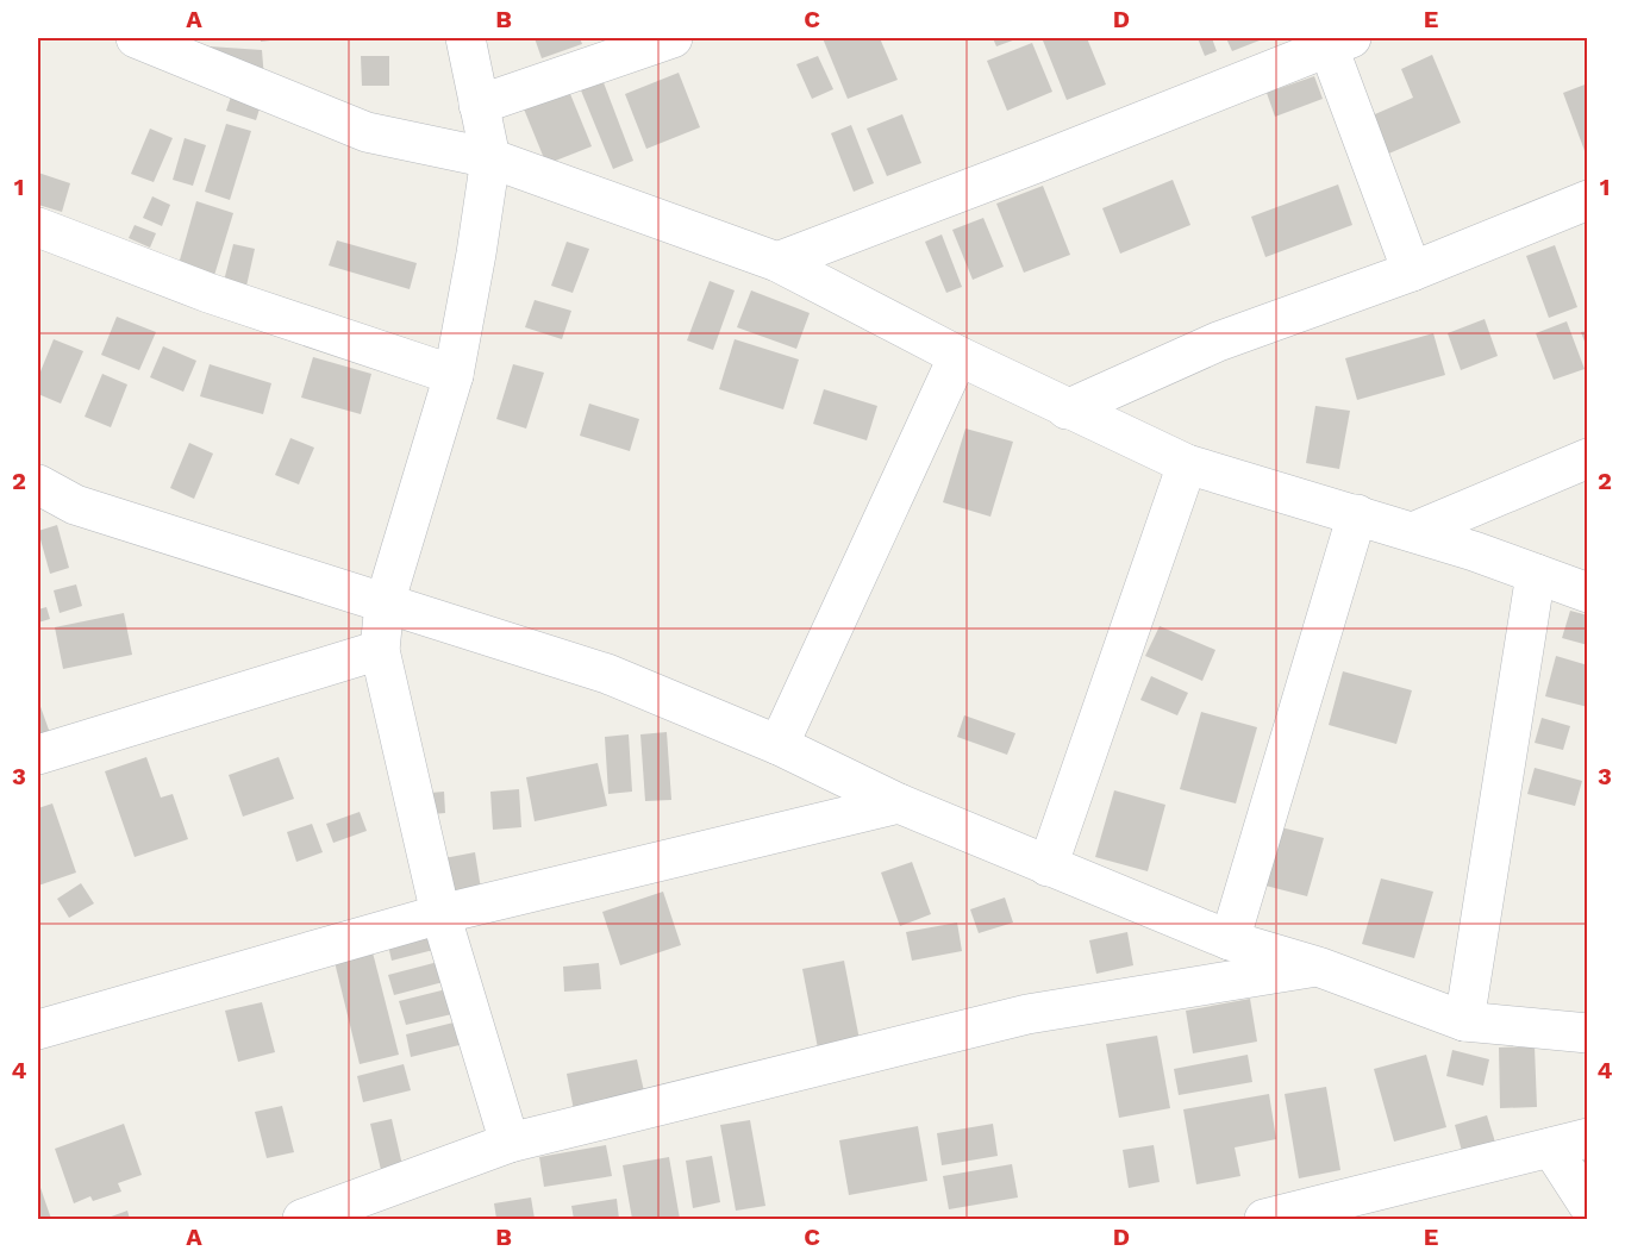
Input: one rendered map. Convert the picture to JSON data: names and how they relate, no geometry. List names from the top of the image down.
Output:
{
  "grid": {
    "columns": [
      "A",
      "B",
      "C",
      "D",
      "E"
    ],
    "rows": [
      "1",
      "2",
      "3",
      "4"
    ]
  }
}
